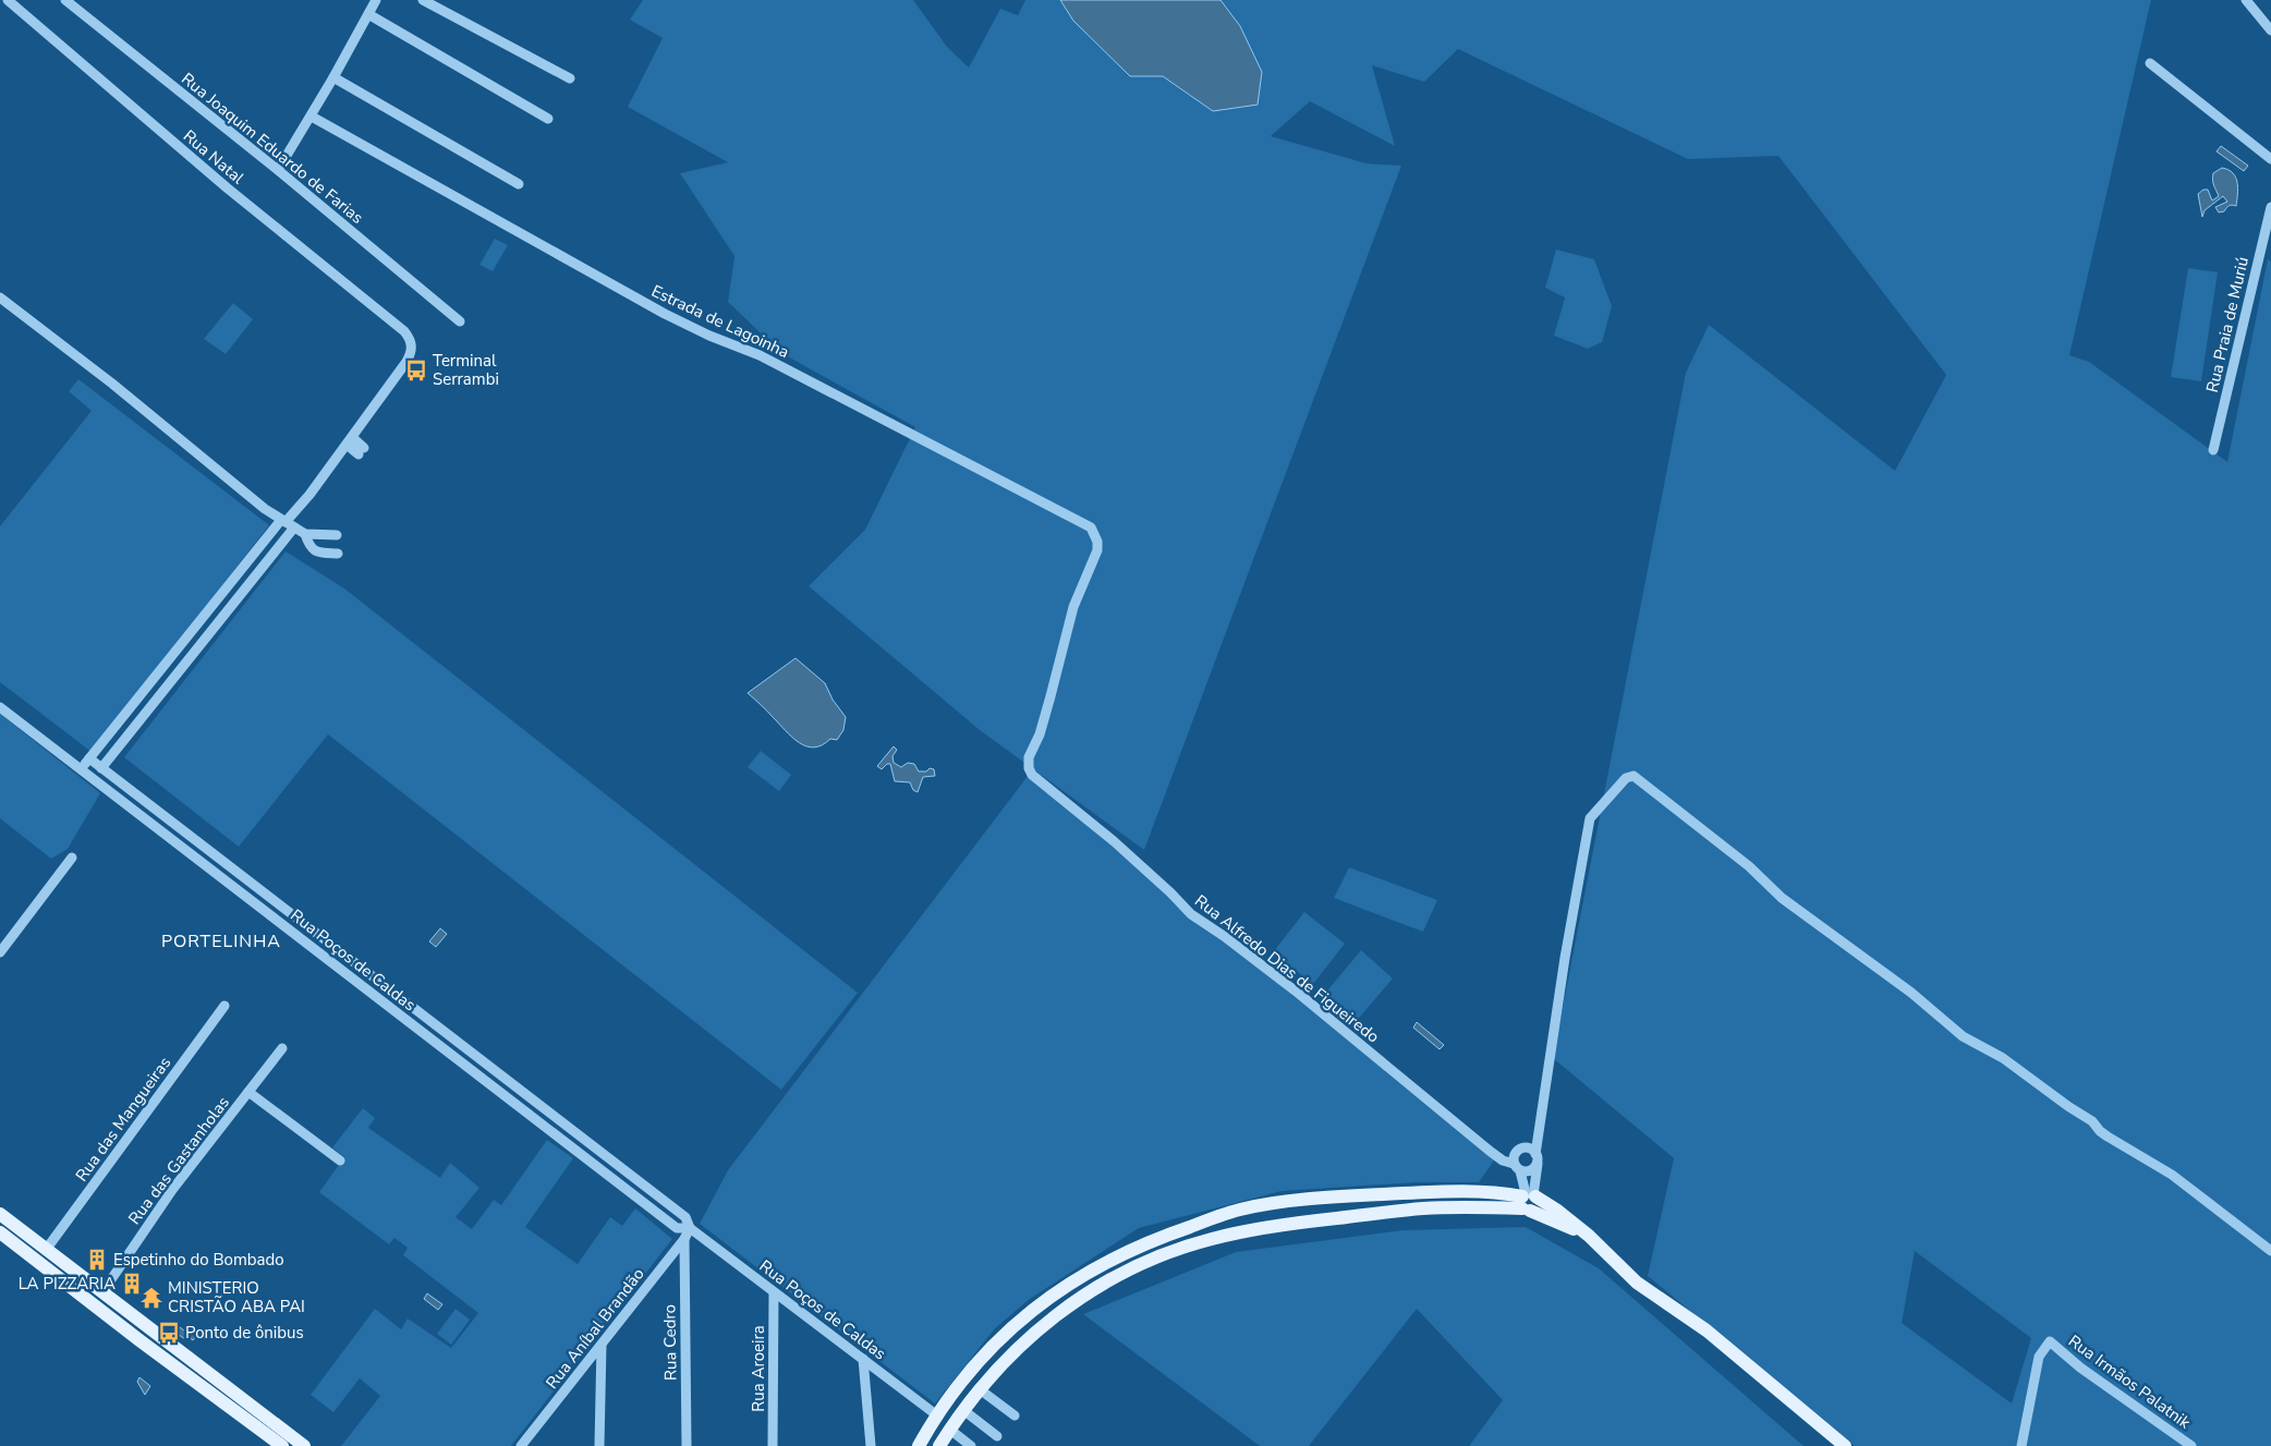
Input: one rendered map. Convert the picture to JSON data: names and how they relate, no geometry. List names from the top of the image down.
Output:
{
  "streets": {
    "street": [
      "Rua Joaquim Eduardo de Farias",
      "Rua Natal",
      "Estrada de Lagoinha",
      "Rua Praia de Muriú",
      "Rua Poços de Caldas",
      "Rua Alfredo Dias de Figueiredo",
      "Rua das Mangueiras",
      "Rua das Gastanholas",
      "Rua Aníbal Brandão",
      "Rua Cedro",
      "Rua Aroeira",
      "Rua Irmãos Palatnik"
    ]
  },
  "crossings": [
    ["Estrada de Lagoinha", "Rua Alfredo Dias de Figueiredo"],
    ["Rua Poços de Caldas", "Rua Aníbal Brandão"],
    ["Rua Poços de Caldas", "Rua Aroeira"],
    ["Rua Aníbal Brandão", "Rua Cedro"]
  ],
  "districts": ["PORTELINHA"],
  "places": {
    "bus stop": ["Terminal Serrambi", "Ponto de ônibus"],
    "building": ["Espetinho do Bombado", "LA PIZZARIA"],
    "temple": ["MINISTERIO CRISTÃO ABA PAI"]
  }
}
